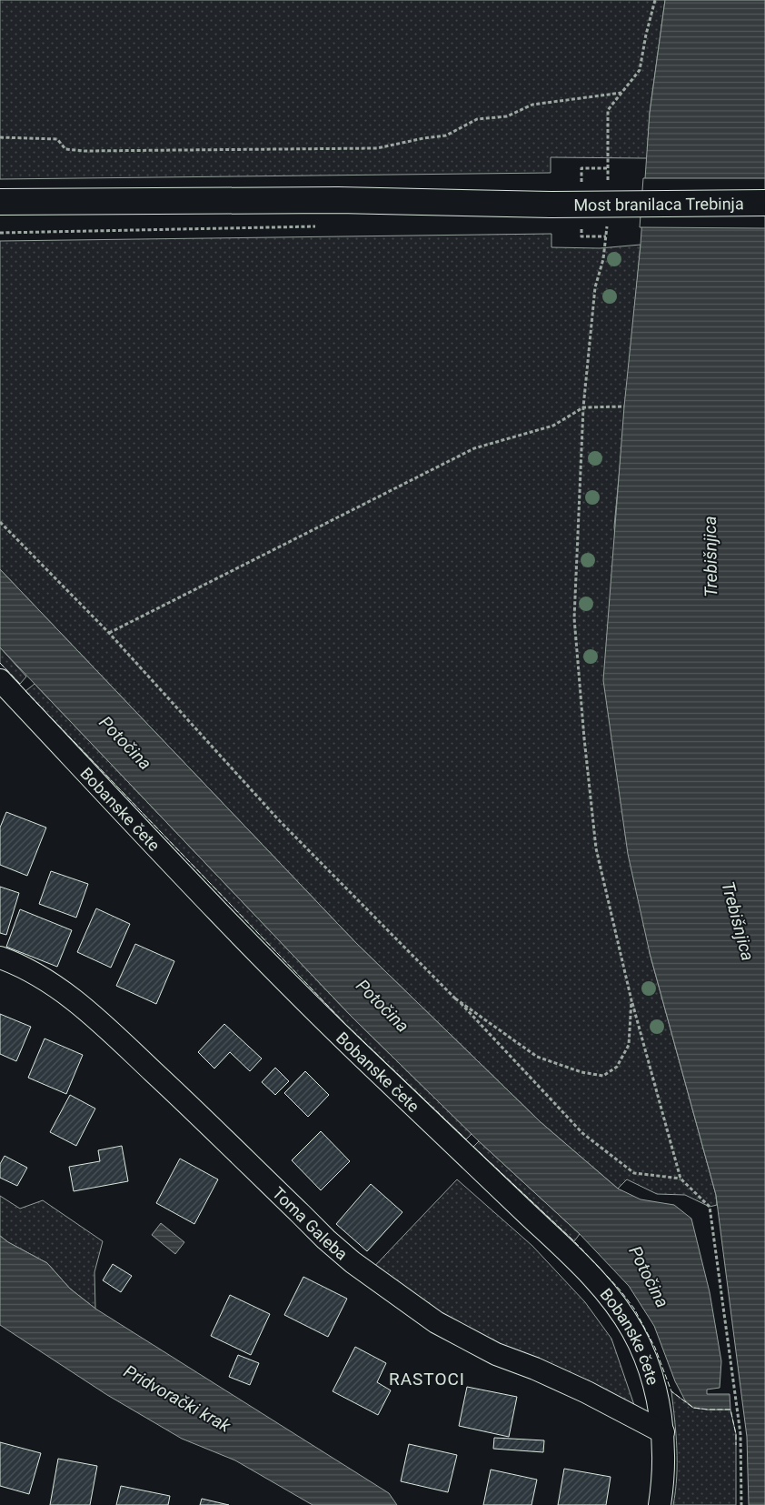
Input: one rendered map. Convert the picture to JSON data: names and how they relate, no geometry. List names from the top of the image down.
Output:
{
  "streets": {
    "main road": ["Most branilaca Trebinja"],
    "street": ["Bobanske čete", "Toma Galeba"]
  },
  "crossings": [
    ["Bobanske čete", "Toma Galeba"]
  ],
  "districts": ["RASTOCI"],
  "water": ["Trebišnjica", "Potočina", "Pridvorački krak"]
}
